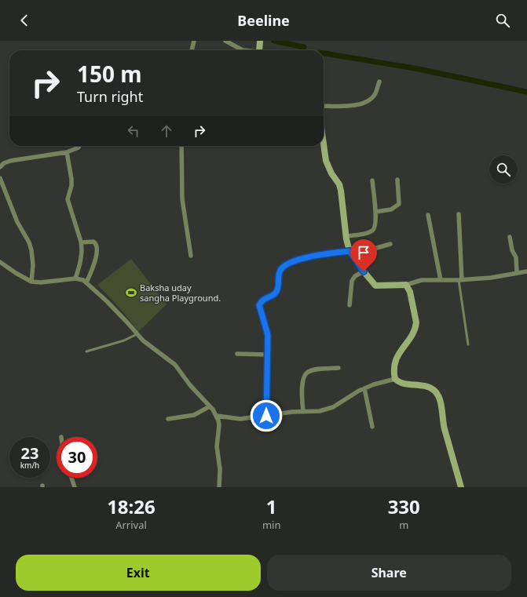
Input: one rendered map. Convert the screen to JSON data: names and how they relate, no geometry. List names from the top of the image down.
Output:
{
  "places": {
    "sports": ["Baksha uday sangha Playground."]
  },
  "page": {
    "header": "Beeline",
    "turn": ["150 m", "Turn right"],
    "speed": "23 km/h",
    "limit": "30",
    "eta": [
      "18:26",
      "Arrival",
      "1",
      "min",
      "330",
      "m"
    ],
    "buttons": ["Exit", "Share"]
  }
}
